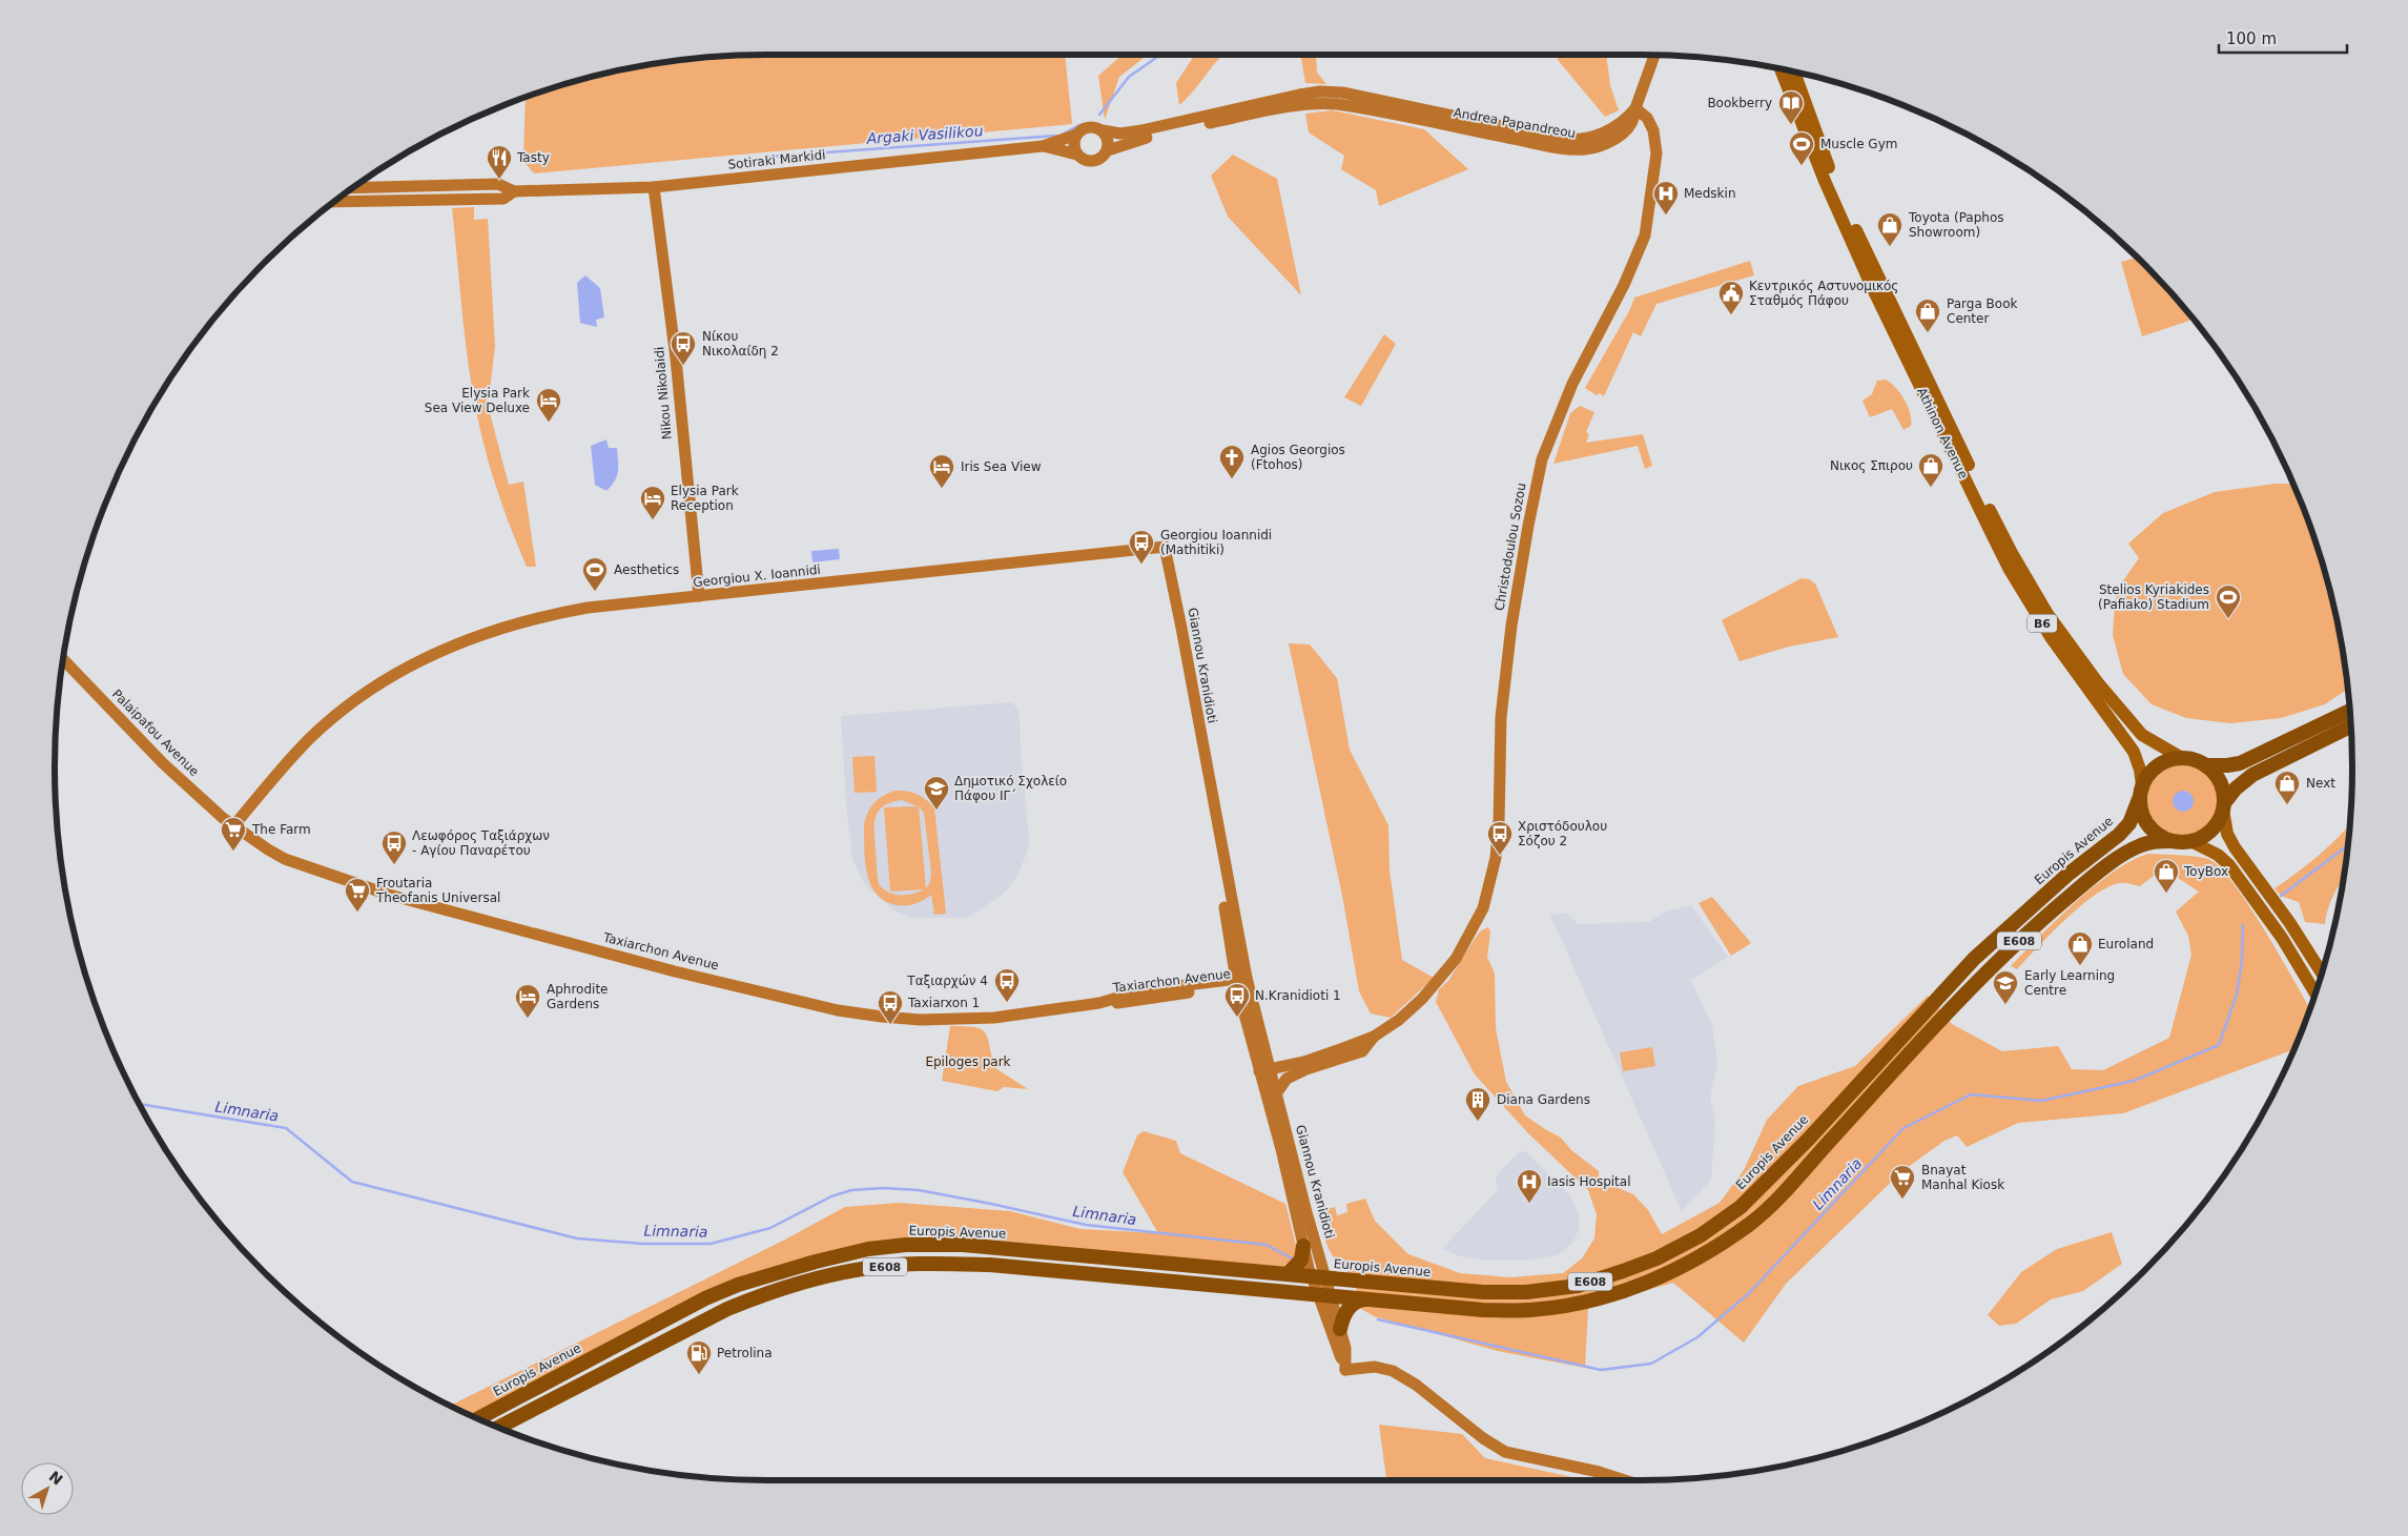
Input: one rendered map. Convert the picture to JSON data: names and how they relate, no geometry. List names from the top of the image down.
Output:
{
  "streets": {
    "highway": ["Europis Avenue", "E608"],
    "main road": ["Athinon Avenue", "B6"],
    "street": [
      "Andrea Papandreou",
      "Sotiraki Markidi",
      "Nikou Nikolaidi",
      "Christodoulou Sozou",
      "Georgiou X. Ioannidi",
      "Giannou Kranidioti",
      "Palaipafou Avenue",
      "Taxiarchon Avenue"
    ]
  },
  "crossings": [
    ["Andrea Papandreou", "Sotiraki Markidi"],
    ["Andrea Papandreou", "Christodoulou Sozou"],
    ["Sotiraki Markidi", "Nikou Nikolaidi"],
    ["Nikou Nikolaidi", "Georgiou X. Ioannidi"],
    ["Athinon Avenue", "Europis Avenue"],
    ["Athinon Avenue", "E608"],
    ["Christodoulou Sozou", "Giannou Kranidioti"],
    ["Georgiou X. Ioannidi", "Giannou Kranidioti"],
    ["Georgiou X. Ioannidi", "Palaipafou Avenue"],
    ["Georgiou X. Ioannidi", "Taxiarchon Avenue"],
    ["Giannou Kranidioti", "Europis Avenue"],
    ["Giannou Kranidioti", "E608"],
    ["Giannou Kranidioti", "Taxiarchon Avenue"],
    ["Palaipafou Avenue", "Taxiarchon Avenue"],
    ["Europis Avenue", "E608"]
  ],
  "water": ["Argaki Vasilikou", "Limnaria"],
  "parks": ["Epiloges park"],
  "places": {
    "library": ["Bookberry"],
    "sports": ["Muscle Gym", "Aesthetics", "Stelios Kyriakides (Pafiako) Stadium"],
    "restaurant": ["Tasty"],
    "hospital": ["Medskin", "Iasis Hospital"],
    "shop": [
      "Toyota (Paphos Showroom)",
      "Parga Book Center",
      "Νικος Σπιρου",
      "Next",
      "ToyBox",
      "Euroland"
    ],
    "public building": ["Κεντρικός Αστυνομικός Σταθμός Πάφου"],
    "bus stop": [
      "Νίκου Νικολαίδη 2",
      "Georgiou Ioannidi (Mathitiki)",
      "Χριστόδουλου Σόζου 2",
      "Λεωφόρος Ταξιάρχων - Αγίου Παναρέτου",
      "Ταξιαρχών 4",
      "N.Kranidioti 1",
      "Taxiarxon 1"
    ],
    "hotel": [
      "Elysia Park Sea View Deluxe",
      "Iris Sea View",
      "Elysia Park Reception",
      "Aphrodite Gardens"
    ],
    "church": ["Agios Georgios (Ftohos)"],
    "school or university": ["Δημοτικό Σχολείο Πάφου ΙΓ΄", "Early Learning Centre"],
    "supermarket": ["The Farm", "Froutaria Theofanis Universal", "Bnayat Manhal Kiosk"],
    "building": ["Diana Gardens"],
    "fuel station": ["Petrolina"]
  },
  "scale_bar": "100 m",
  "north": "top right"
}
